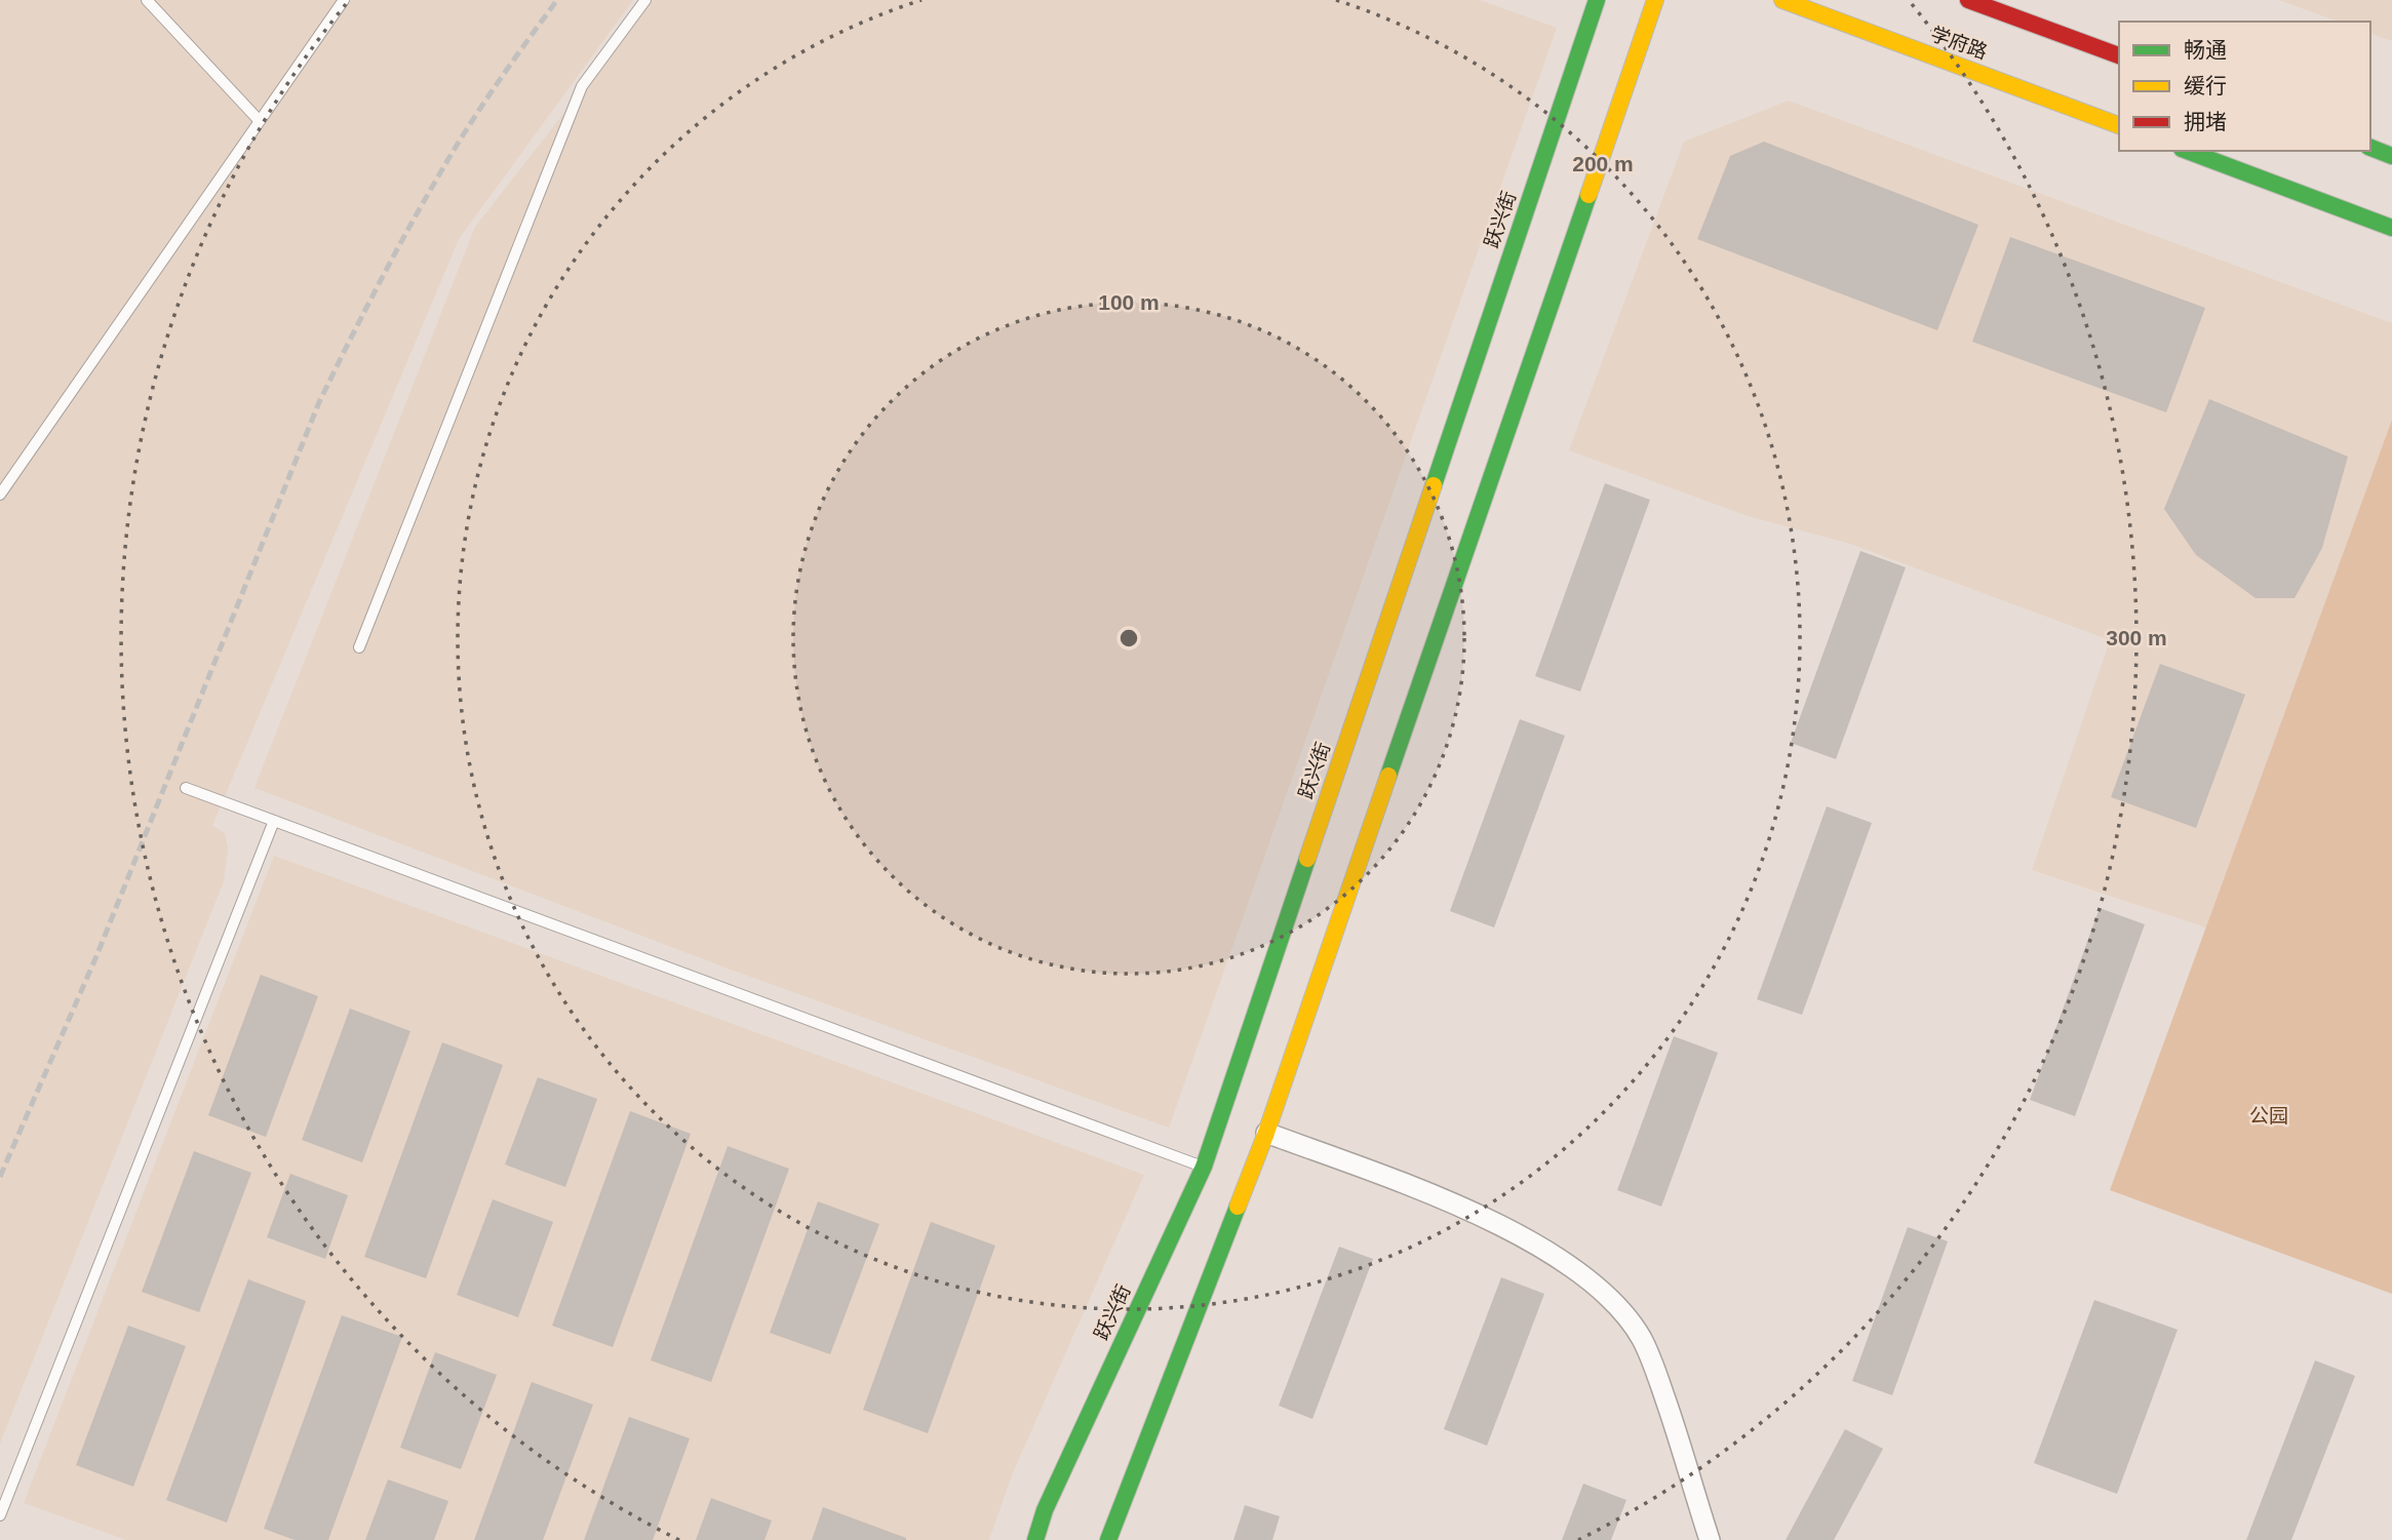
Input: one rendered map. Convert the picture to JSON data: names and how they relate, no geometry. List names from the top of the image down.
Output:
{
  "streets": {
    "main road": ["学府路", "跃兴街"]
  },
  "parks": ["公园"],
  "legend": ["畅通", "缓行", "拥堵"],
  "rings": ["200 m", "100 m", "300 m"]
}
